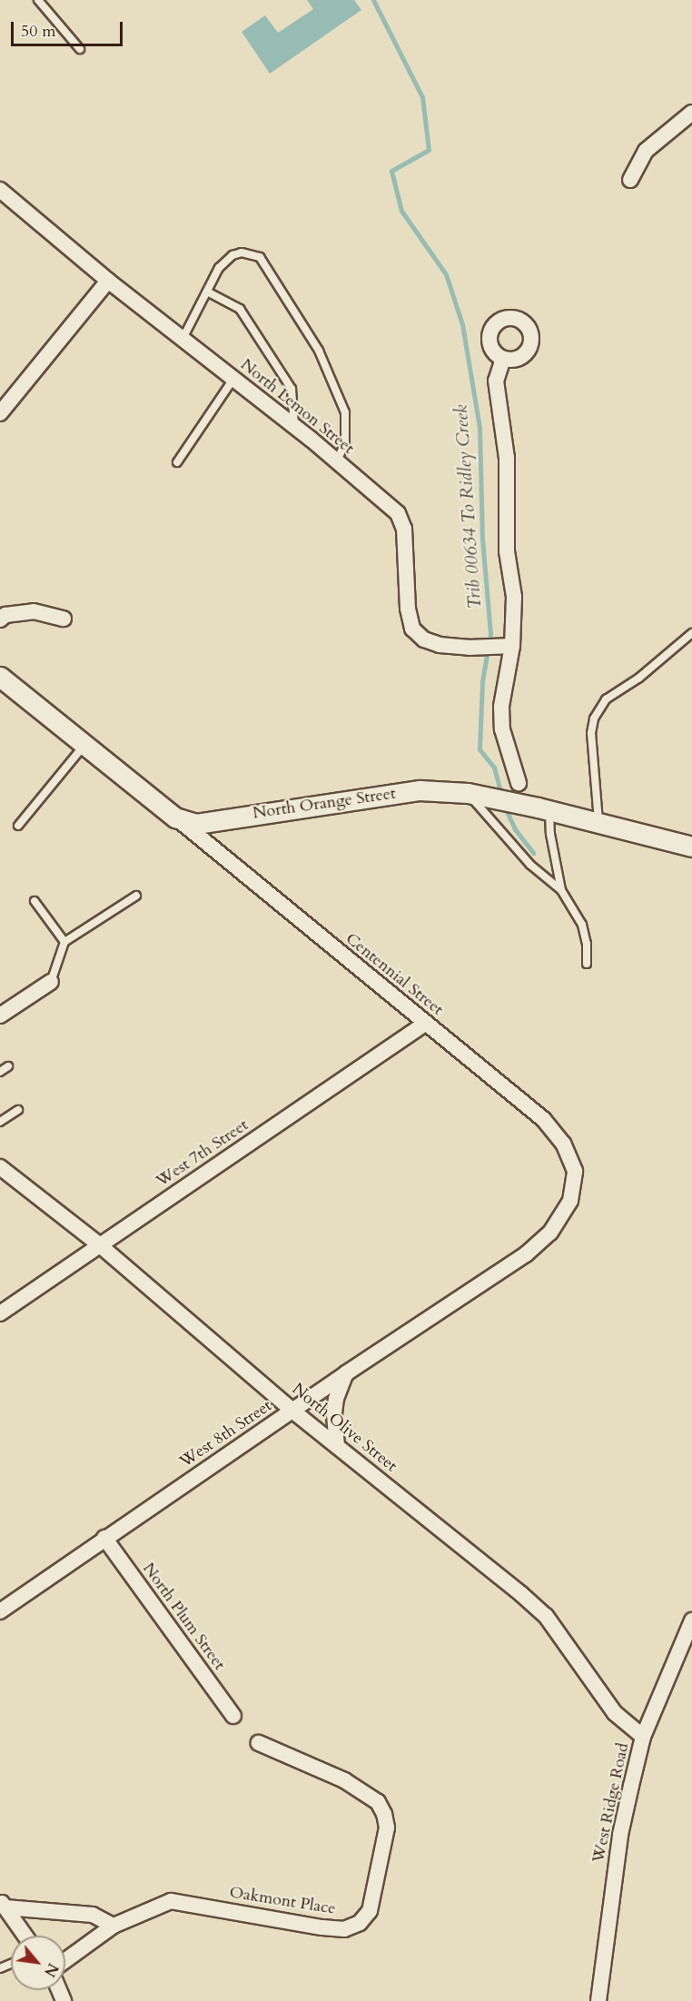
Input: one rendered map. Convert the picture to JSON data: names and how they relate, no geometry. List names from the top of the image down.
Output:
{
  "streets": {
    "street": [
      "North Lemon Street",
      "North Orange Street",
      "Centennial Street",
      "West 7th Street",
      "North Olive Street",
      "West 8th Street",
      "North Plum Street",
      "West Ridge Road",
      "Oakmont Place"
    ]
  },
  "crossings": [
    ["North Orange Street", "Centennial Street"],
    ["Centennial Street", "West 7th Street"],
    ["Centennial Street", "West 8th Street"],
    ["West 7th Street", "North Olive Street"],
    ["North Olive Street", "West 8th Street"],
    ["North Olive Street", "West Ridge Road"],
    ["West 8th Street", "North Plum Street"]
  ],
  "water": ["Trib 00634 To Ridley Creek"],
  "scale_bar": "50 m",
  "north": "bottom right"
}
